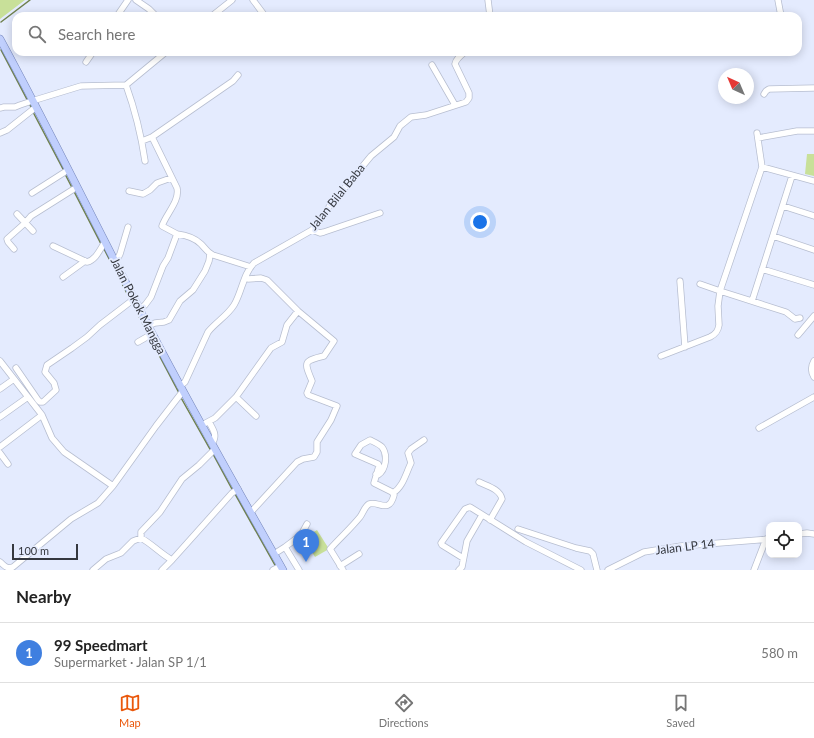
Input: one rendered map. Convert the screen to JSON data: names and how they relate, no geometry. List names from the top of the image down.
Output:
{
  "streets": {
    "main road": ["Jalan Pokok Mangga"],
    "street": ["Jalan Bilal Baba", "Jalan LP 14"]
  },
  "crossings": [
    ["Jalan Bilal Baba", "Jalan Pokok Mangga"]
  ],
  "scale_bar": "100 m",
  "north": "top left",
  "page": {
    "search": "Search here",
    "pins": "1",
    "scale": "100 m",
    "heading": "Nearby",
    "list": [
      {
        "mark": "1",
        "name": "99 Speedmart",
        "note": "Supermarket · Jalan SP 1/1",
        "value": "580 m"
      }
    ],
    "nav": ["Map", "Directions", "Saved"]
  }
}
